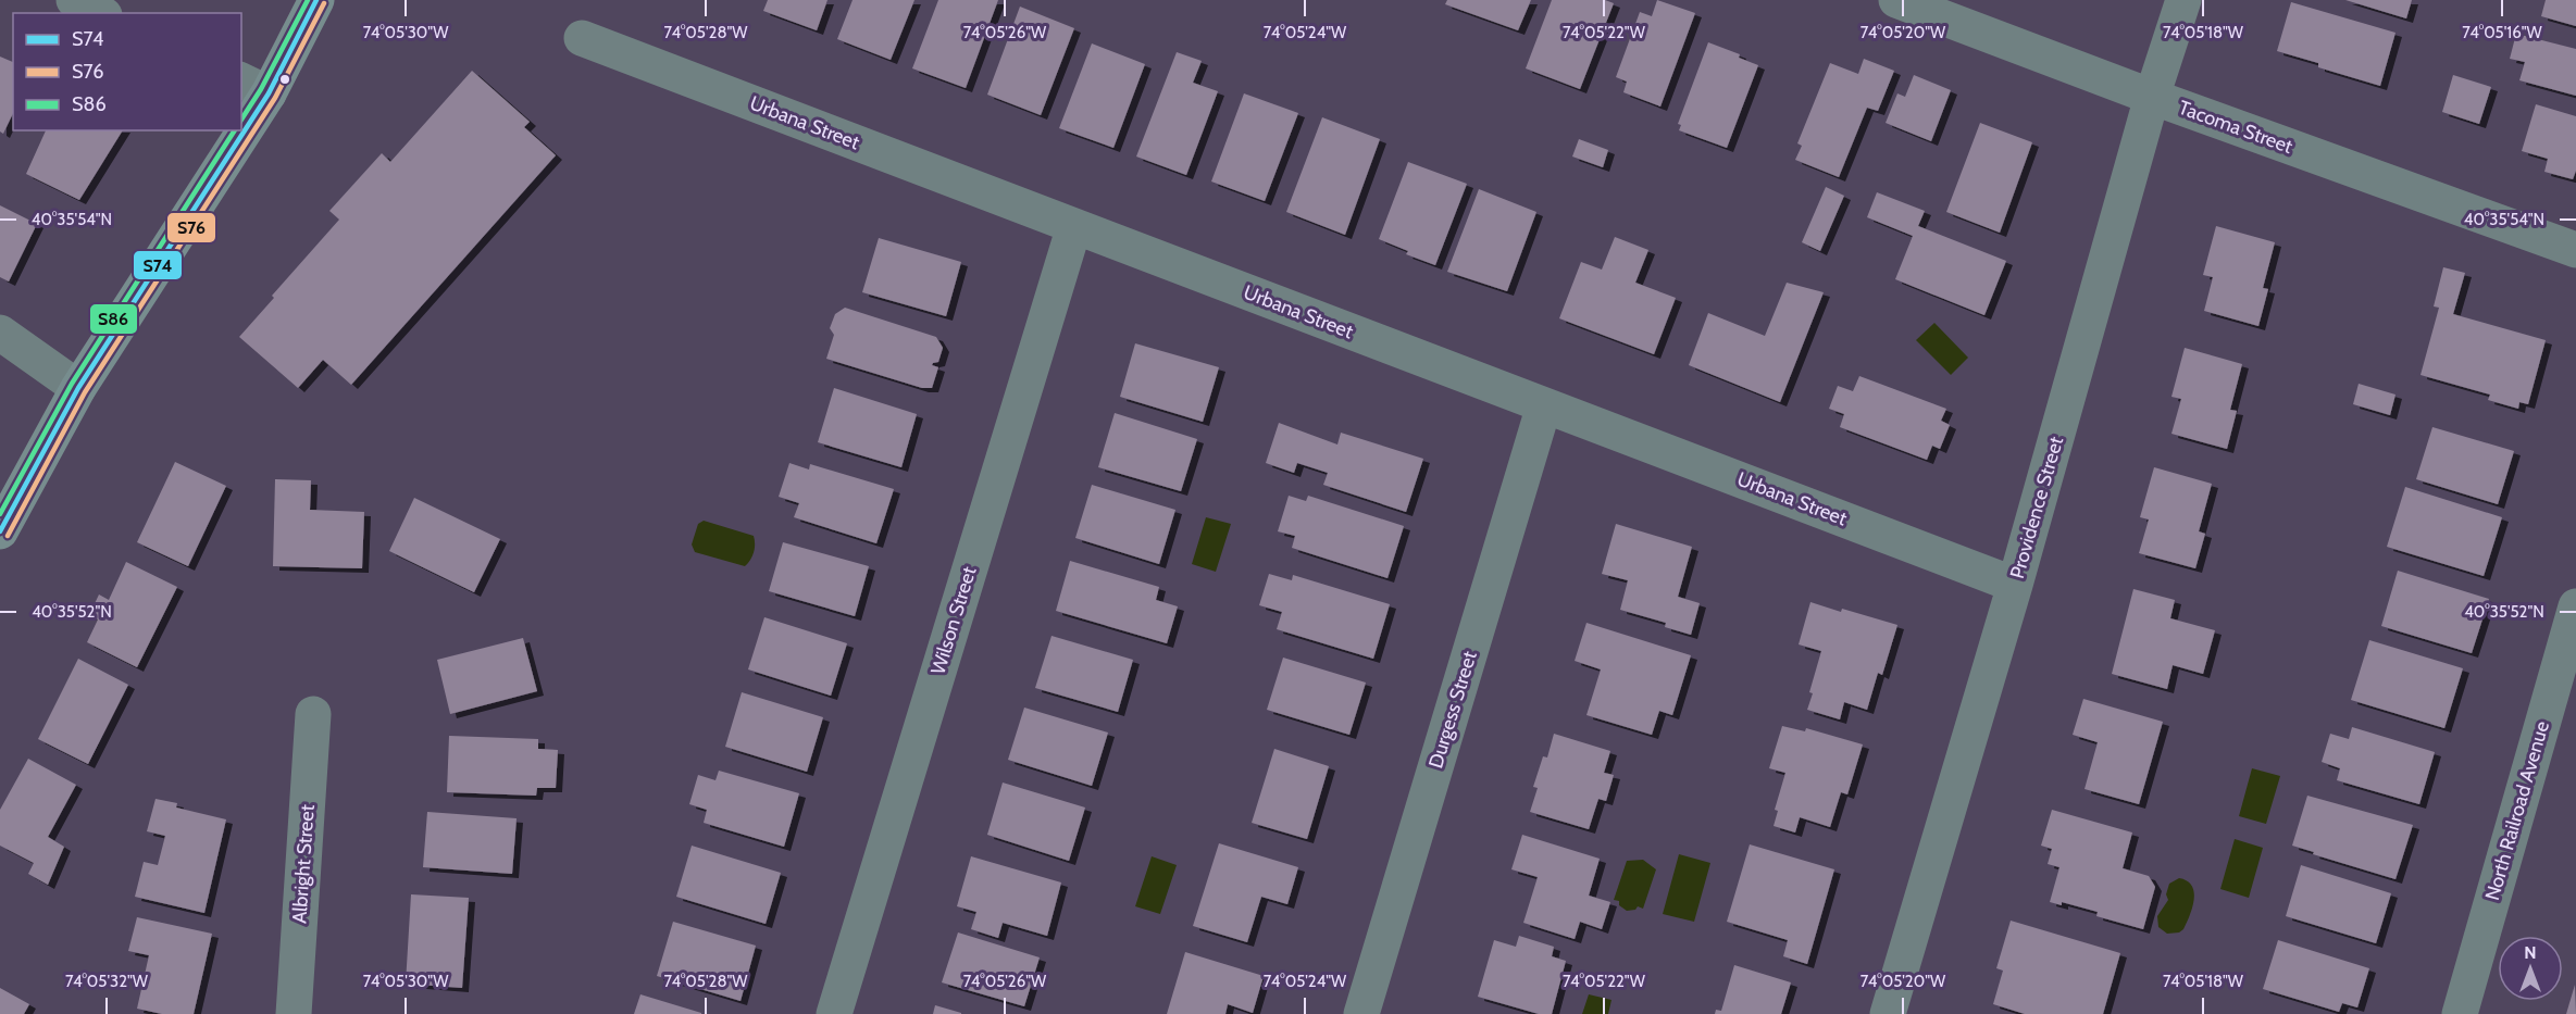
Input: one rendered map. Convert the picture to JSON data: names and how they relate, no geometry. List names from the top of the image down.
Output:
{
  "streets": {
    "street": [
      "Urbana Street",
      "Tacoma Street",
      "Providence Street",
      "Wilson Street",
      "Durgess Street",
      "North Railroad Avenue",
      "Albright Street"
    ]
  },
  "crossings": [
    ["Urbana Street", "Providence Street"],
    ["Urbana Street", "Wilson Street"],
    ["Urbana Street", "Durgess Street"],
    ["Tacoma Street", "Providence Street"]
  ],
  "lines": ["transit line S74", "transit line S86", "transit line S76"],
  "legend": ["S74", "S76", "S86"],
  "north": "top",
  "coordinates": [
    "74°05'30\"W",
    "74°05'28\"W",
    "74°05'26\"W",
    "74°05'24\"W",
    "74°05'22\"W",
    "74°05'20\"W",
    "74°05'18\"W",
    "74°05'16\"W",
    "40°35'54\"N",
    "40°35'52\"N",
    "74°05'32\"W"
  ]
}
